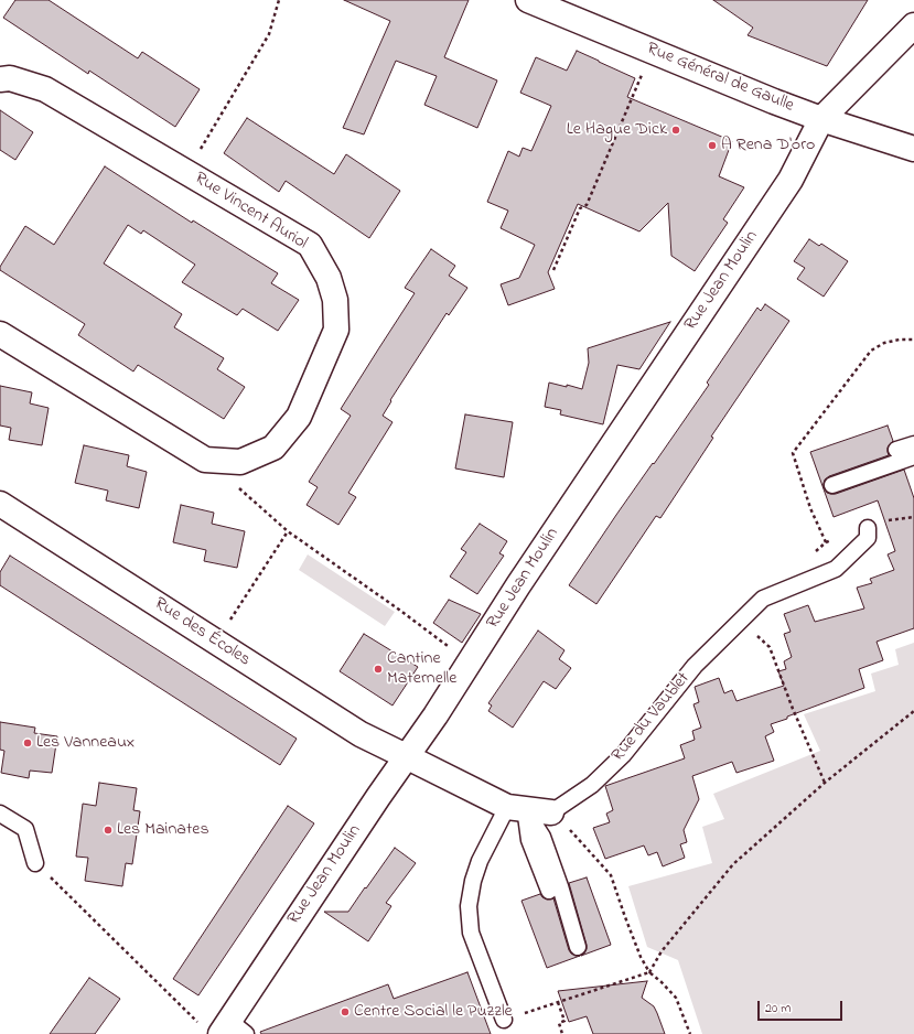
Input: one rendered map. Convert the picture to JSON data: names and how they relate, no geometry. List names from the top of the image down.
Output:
{
  "streets": {
    "street": [
      "Rue Général de Gaulle",
      "Rue Vincent Auriol",
      "Rue Jean Moulin",
      "Rue des Écoles"
    ],
    "lane": ["Rue du Vaublet"]
  },
  "crossings": [
    ["Rue Général de Gaulle", "Rue Jean Moulin"],
    ["Rue Jean Moulin", "Rue des Écoles"]
  ],
  "places": [
    "Le Hague Dick",
    "A Rena D'oro",
    "Cantine Maternelle",
    "Les Vanneaux",
    "Les Mainates",
    "Centre Social le Puzzle"
  ],
  "scale_bar": "20 m"
}
